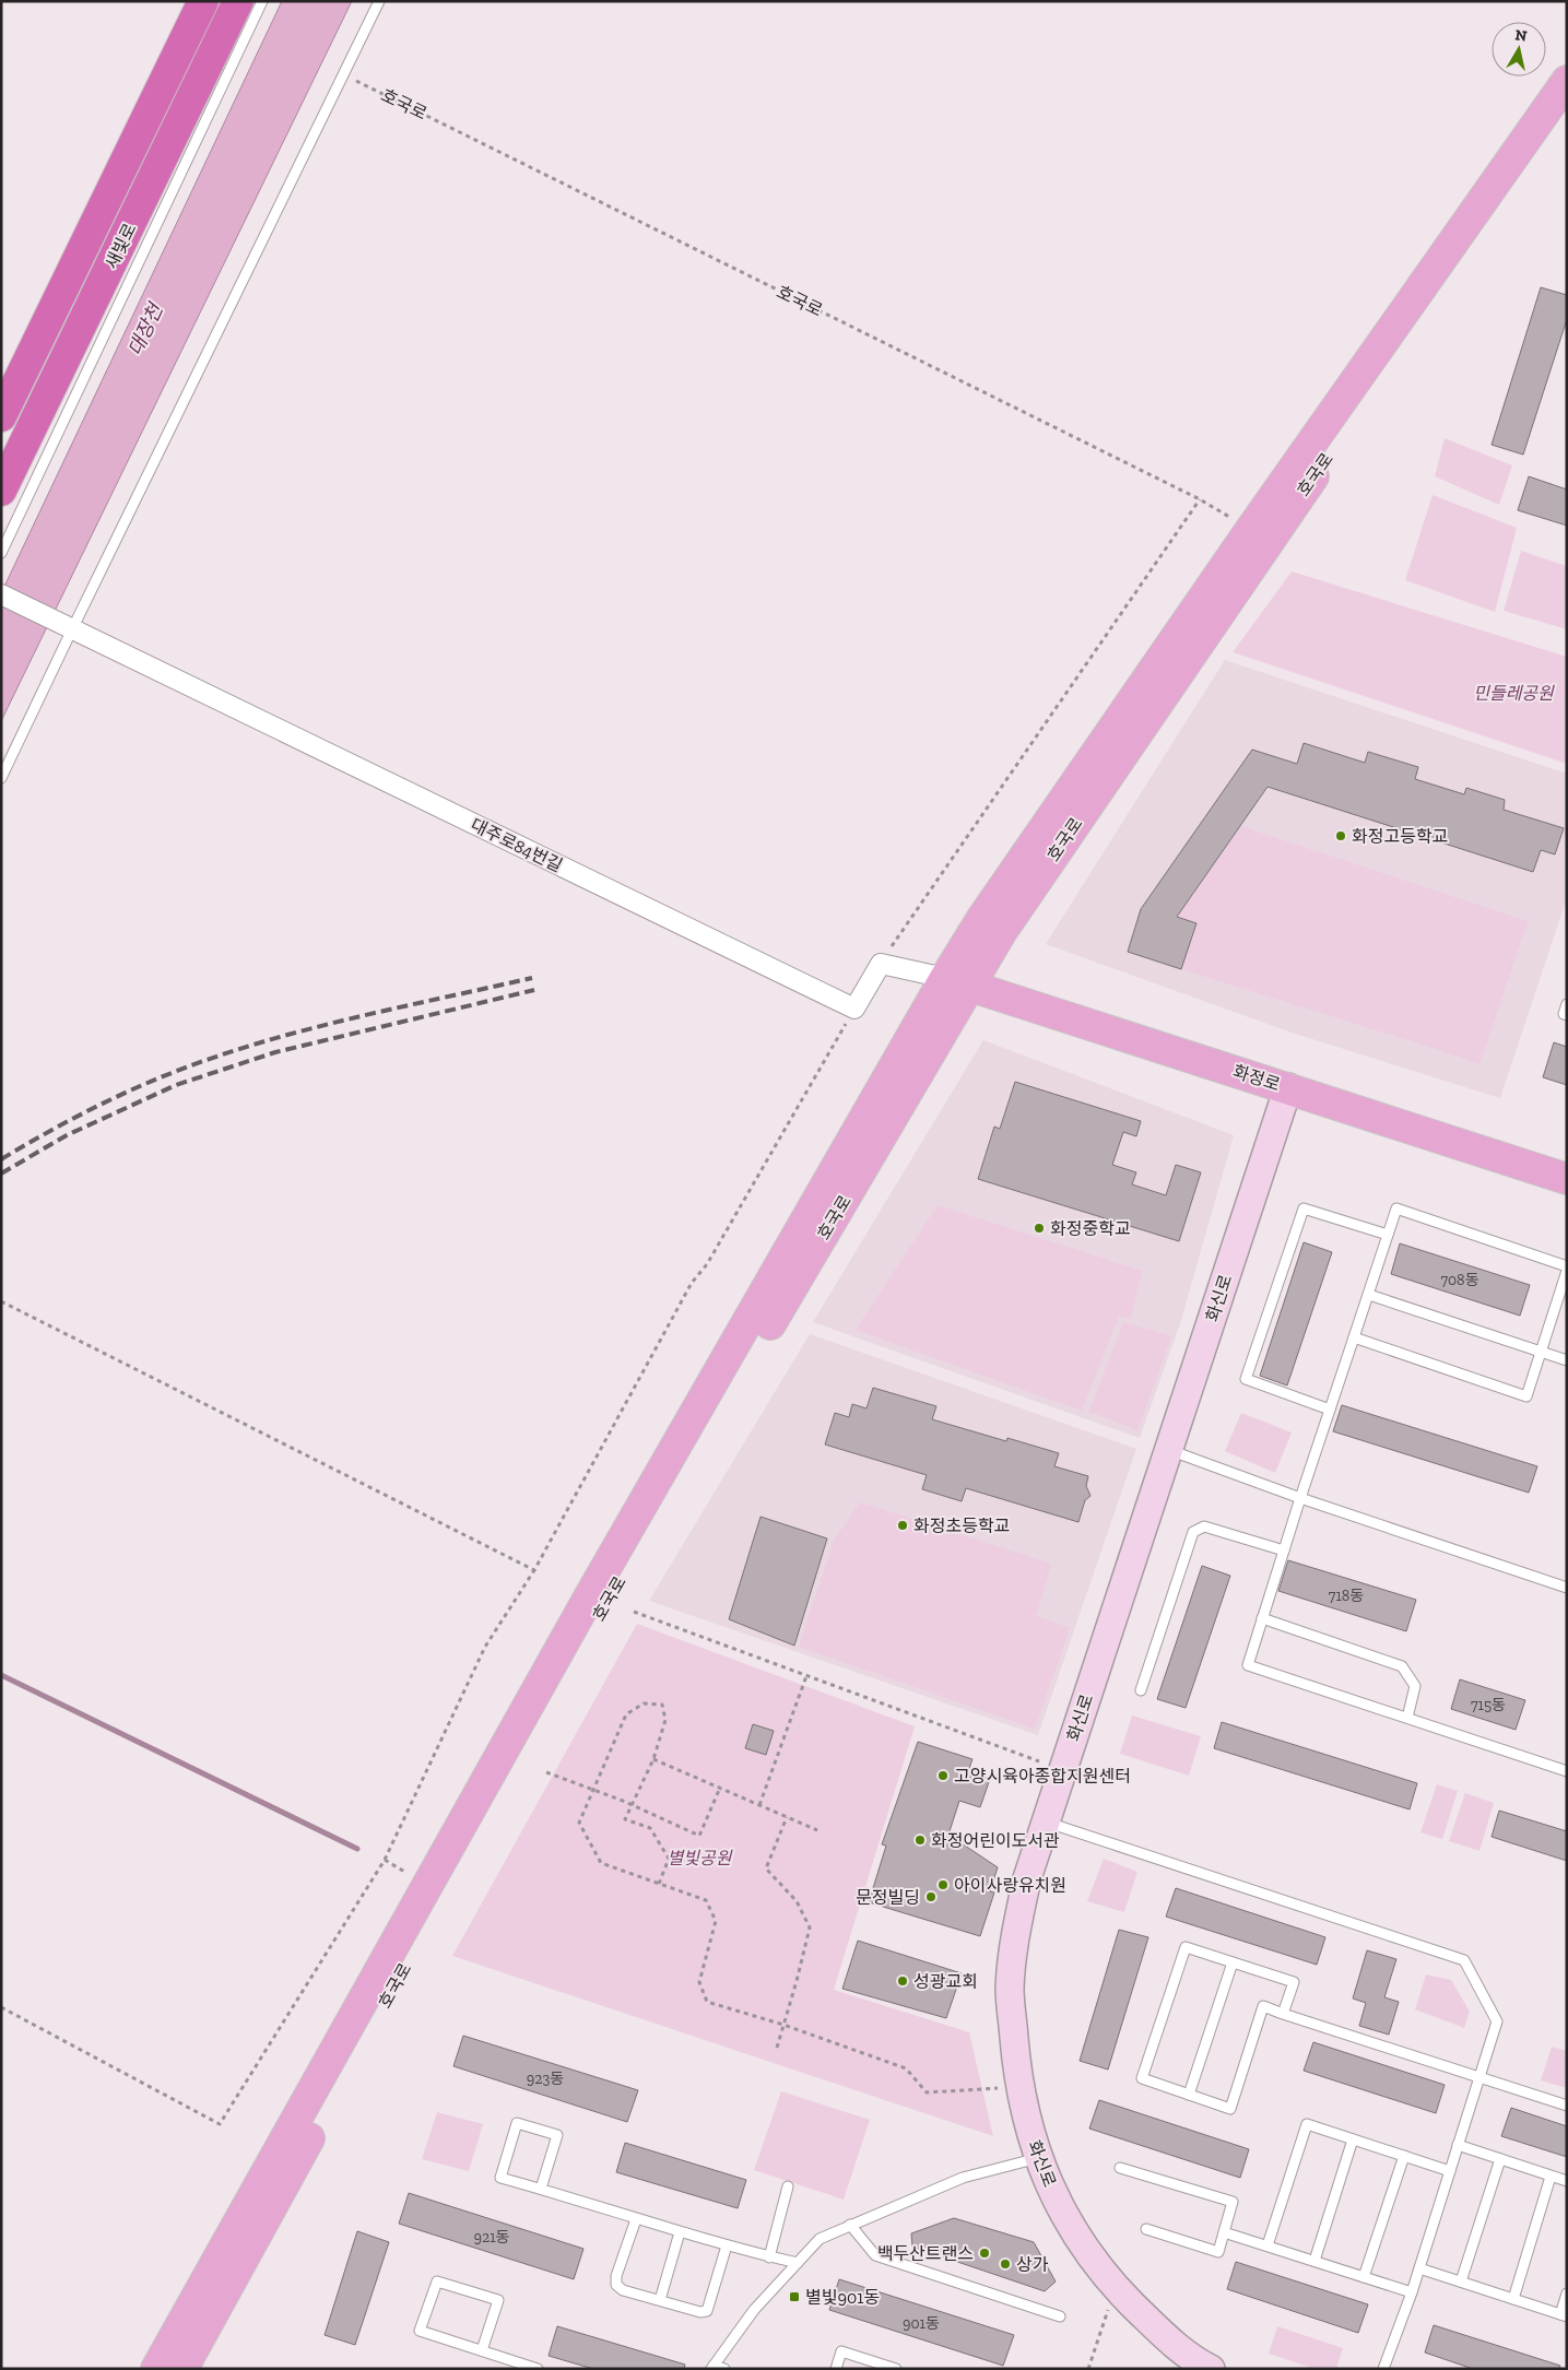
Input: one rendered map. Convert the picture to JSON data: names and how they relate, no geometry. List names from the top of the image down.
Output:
{
  "streets": {
    "highway": ["새빛로"],
    "main road": ["호국로", "화정로", "화신로"],
    "street": ["대주로84번길"]
  },
  "crossings": [
    ["호국로", "화정로"],
    ["화정로", "화신로"]
  ],
  "water": ["대장천"],
  "parks": ["민들레공원", "별빛공원"],
  "places": {
    "other": [
      "화정고등학교",
      "화정중학교",
      "화정초등학교",
      "고양시육아종합지원센터",
      "화정어린이도서관",
      "아이사랑유치원",
      "문정빌딩",
      "성광교회",
      "백두산트랜스",
      "상가"
    ],
    "transit": ["별빛901동"]
  },
  "house_numbers": [
    "708동",
    "718동",
    "715동",
    "923동",
    "921동",
    "901동"
  ],
  "north": "top"
}
